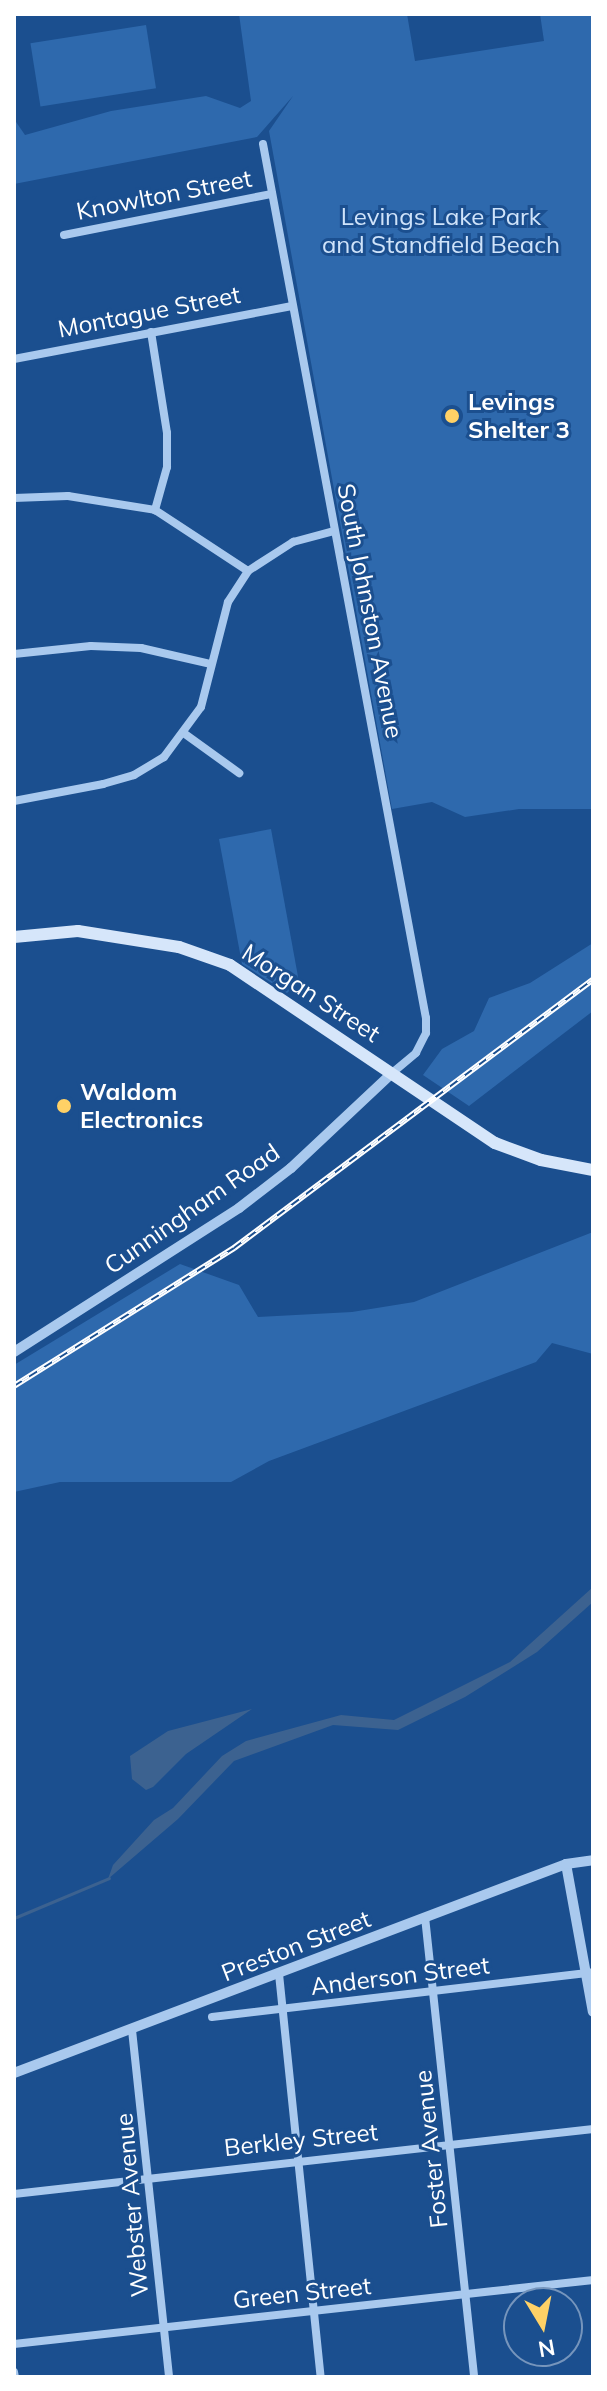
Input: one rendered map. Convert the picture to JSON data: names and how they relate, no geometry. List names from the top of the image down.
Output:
{
  "streets": {
    "main road": ["Morgan Street"],
    "street": [
      "Knowlton Street",
      "Montague Street",
      "South Johnston Avenue",
      "Cunningham Road",
      "Preston Street",
      "Anderson Street",
      "Berkley Street",
      "Foster Avenue",
      "Webster Avenue",
      "Green Street"
    ]
  },
  "crossings": [
    ["Knowlton Street", "South Johnston Avenue"],
    ["Montague Street", "South Johnston Avenue"],
    ["South Johnston Avenue", "Morgan Street"],
    ["South Johnston Avenue", "Cunningham Road"],
    ["Morgan Street", "Cunningham Road"],
    ["Preston Street", "Foster Avenue"],
    ["Preston Street", "Webster Avenue"],
    ["Anderson Street", "Foster Avenue"],
    ["Berkley Street", "Foster Avenue"],
    ["Berkley Street", "Webster Avenue"],
    ["Foster Avenue", "Green Street"],
    ["Webster Avenue", "Green Street"]
  ],
  "parks": ["Levings Lake Park and Standfield Beach"],
  "places": ["Levings Shelter 3", "Waldom Electronics"],
  "north": "bottom"
}
